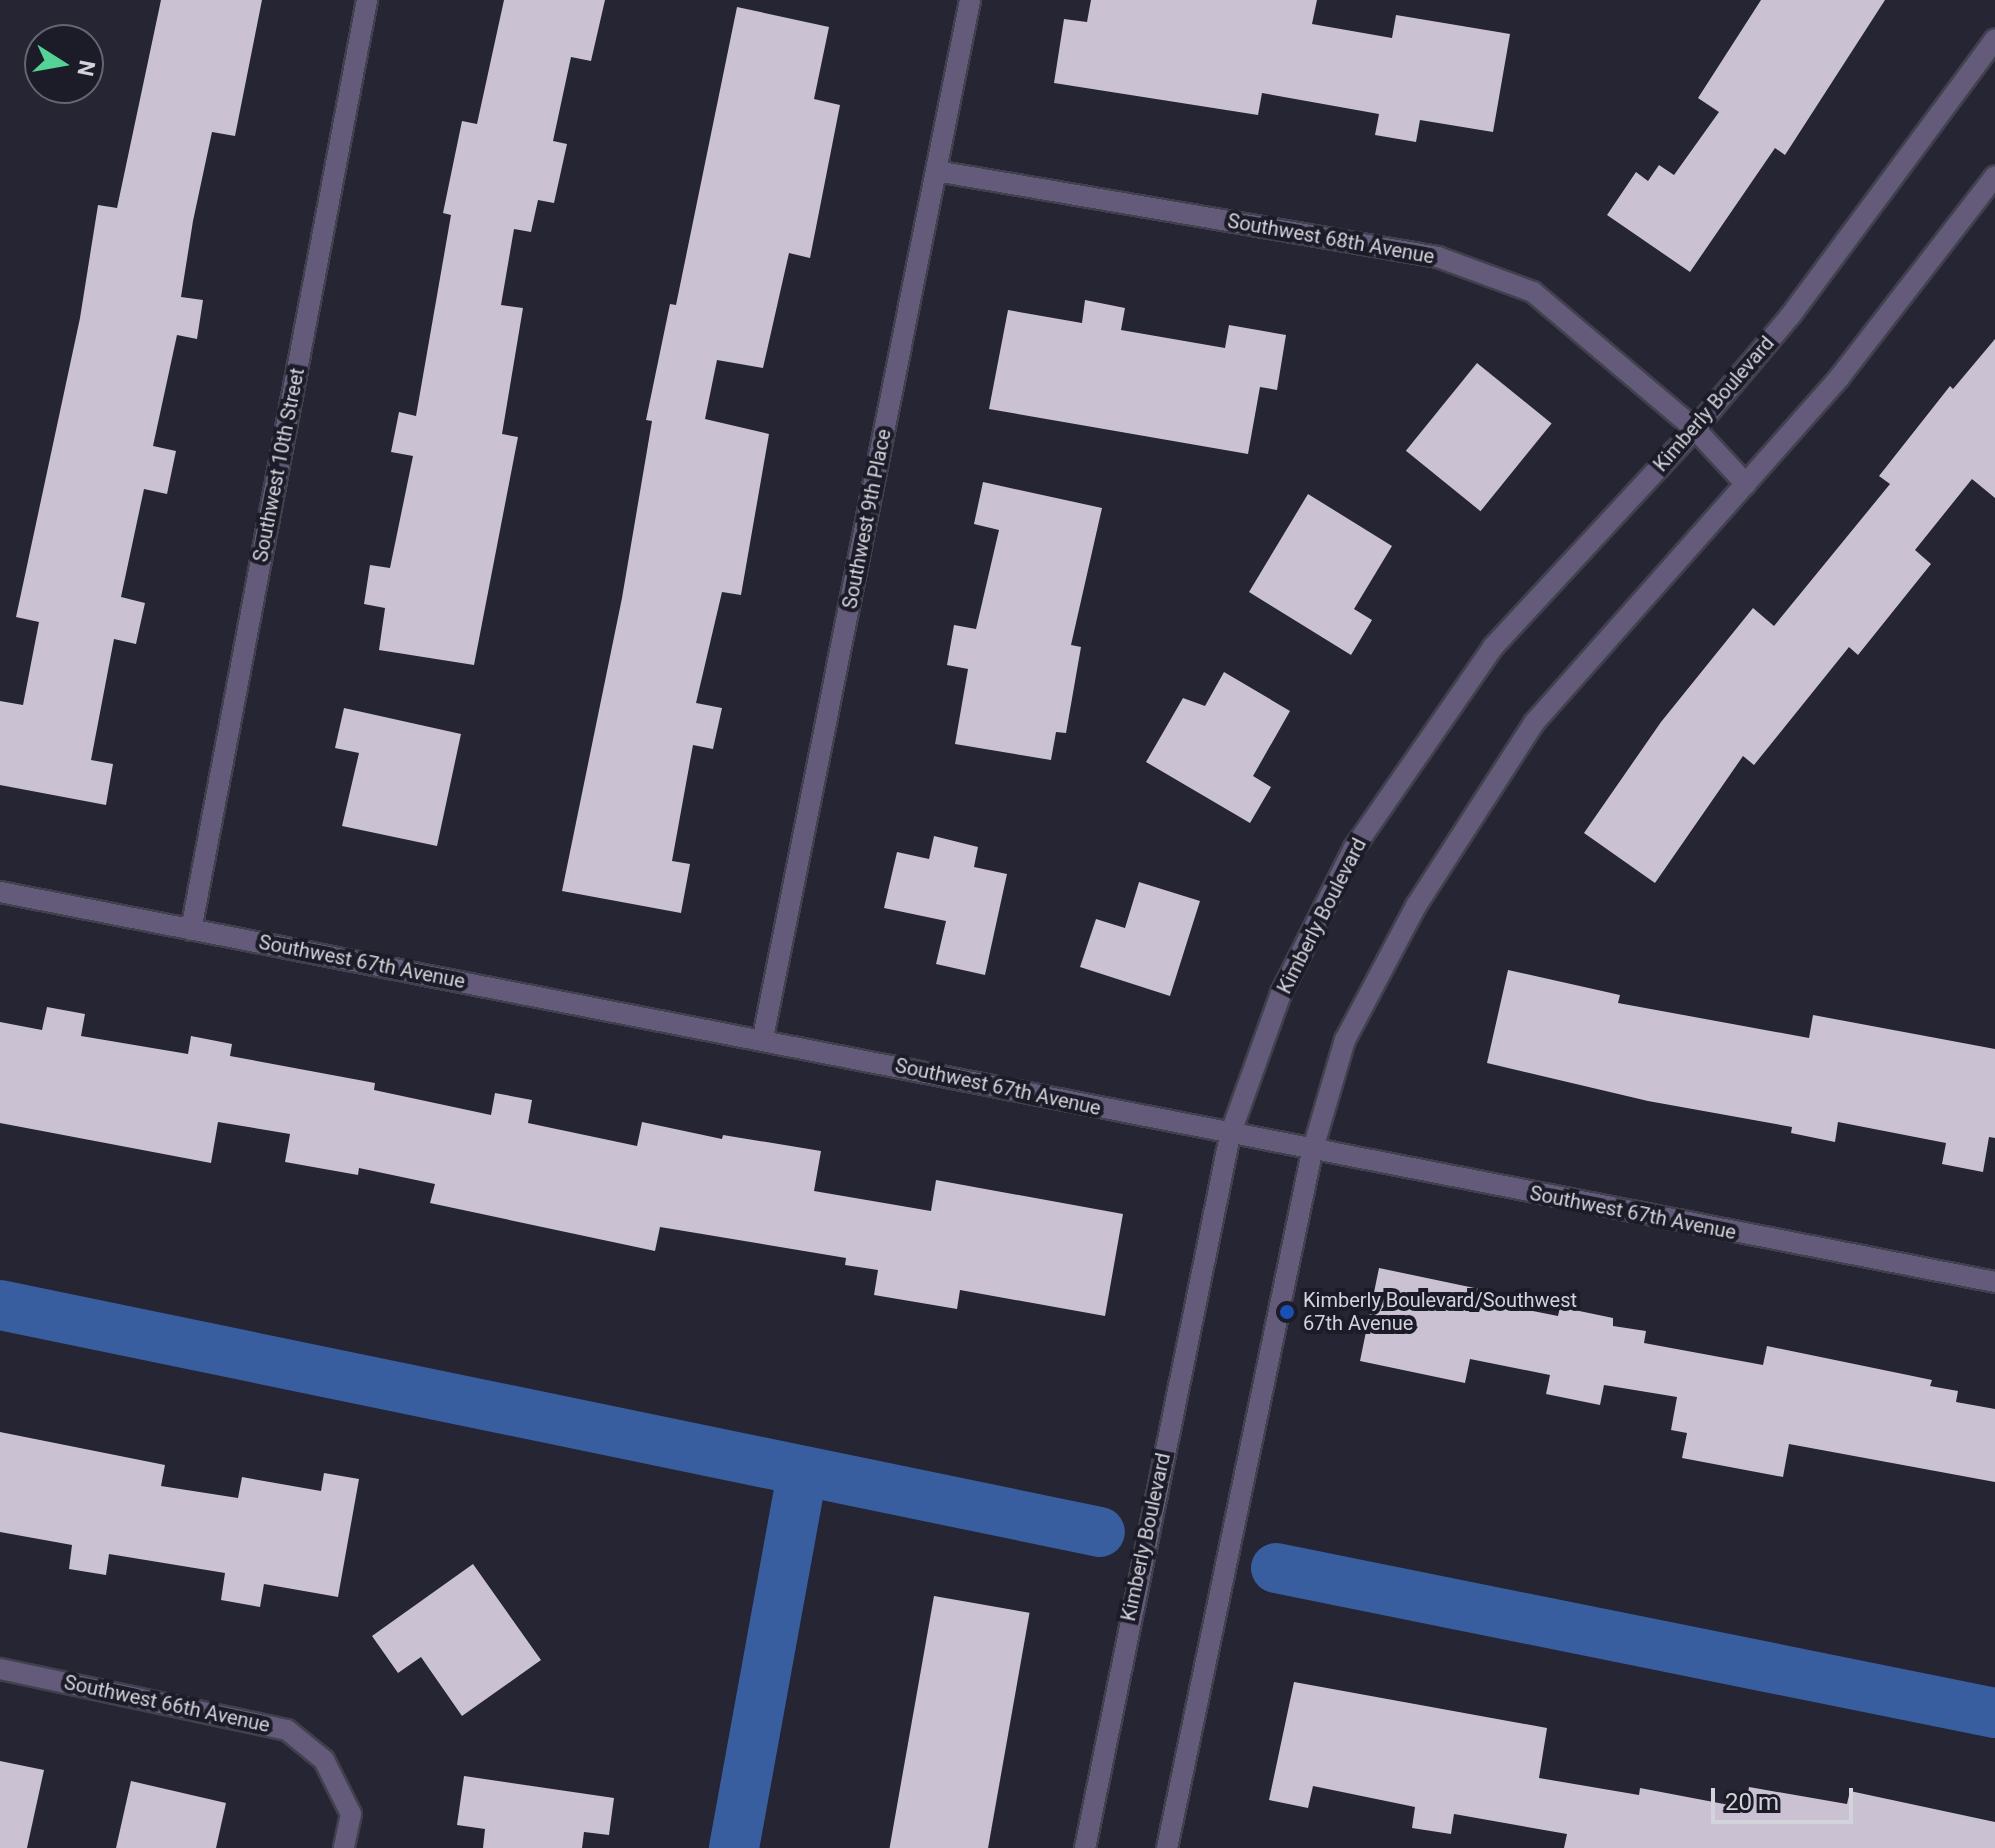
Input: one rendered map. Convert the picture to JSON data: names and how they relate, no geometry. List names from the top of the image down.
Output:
{
  "streets": {
    "street": [
      "Southwest 68th Avenue",
      "Kimberly Boulevard",
      "Southwest 10th Street",
      "Southwest 9th Place",
      "Southwest 67th Avenue",
      "Southwest 66th Avenue"
    ]
  },
  "crossings": [
    ["Southwest 68th Avenue", "Kimberly Boulevard"],
    ["Southwest 68th Avenue", "Southwest 9th Place"],
    ["Kimberly Boulevard", "Southwest 67th Avenue"],
    ["Southwest 10th Street", "Southwest 67th Avenue"],
    ["Southwest 9th Place", "Southwest 67th Avenue"]
  ],
  "places": ["Kimberly Boulevard/Southwest 67th Avenue"],
  "scale_bar": "20 m",
  "north": "right"
}
